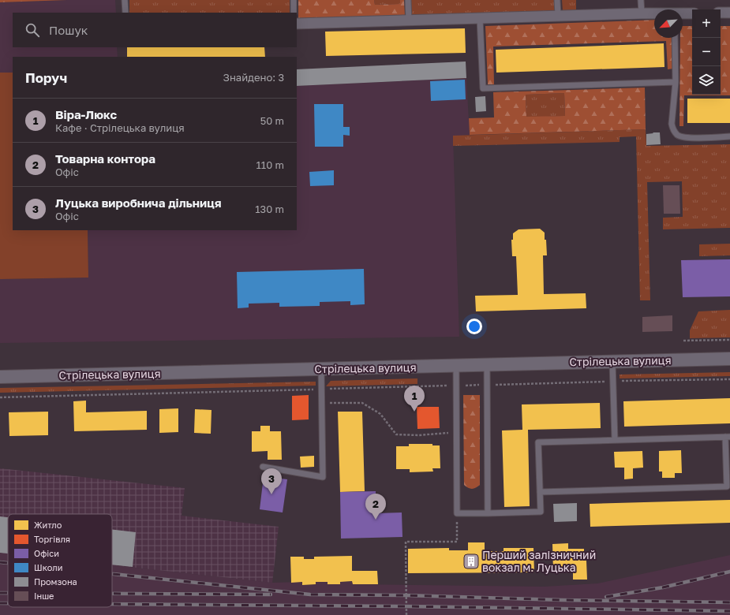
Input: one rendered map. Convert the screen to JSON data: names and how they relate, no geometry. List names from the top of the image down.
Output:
{
  "streets": {
    "street": ["Стрілецька вулиця"]
  },
  "places": {
    "building": ["Перший залізничний вокзал м. Луцька"]
  },
  "legend": [
    "Житло",
    "Торгівля",
    "Офіси",
    "Школи",
    "Промзона",
    "Інше"
  ],
  "north": "bottom left",
  "page": {
    "map_buttons": ["+", "−"],
    "search": "Пошук",
    "heading": ["Поруч", "Знайдено: 3"],
    "list": [
      {
        "mark": "1",
        "name": "Віра-Люкс",
        "note": "Кафе · Стрілецька вулиця",
        "value": "50 m"
      },
      {
        "mark": "2",
        "name": "Товарна контора",
        "note": "Офіс",
        "value": "110 m"
      },
      {
        "mark": "3",
        "name": "Луцька виробнича дільниця",
        "note": "Офіс",
        "value": "130 m"
      }
    ],
    "pins": ["1", "3", "2"]
  }
}
